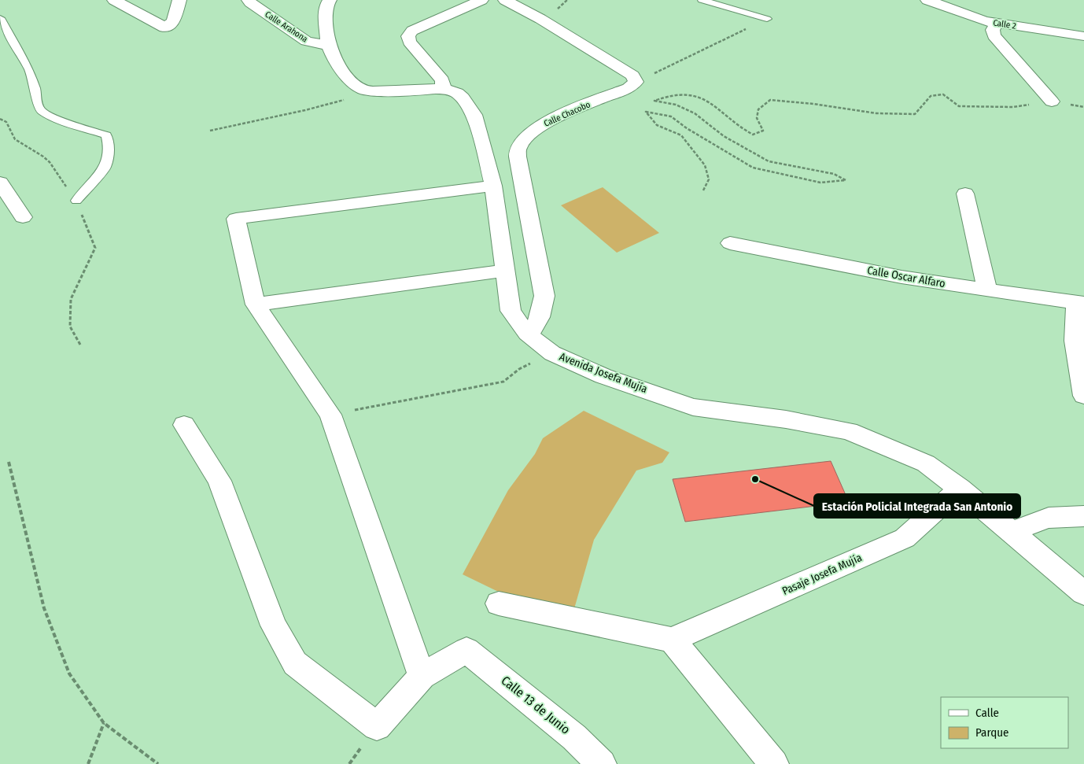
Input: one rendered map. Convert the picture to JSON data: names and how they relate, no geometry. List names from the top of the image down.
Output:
{
  "streets": {
    "street": [
      "Calle 2",
      "Calle Arahona",
      "Calle Chacobo",
      "Calle Oscar Alfaro",
      "Avenida Josefa Mujía",
      "Pasaje Josefa Mujía",
      "Calle 13 de Junio"
    ]
  },
  "crossings": [
    ["Calle Chacobo", "Avenida Josefa Mujía"],
    ["Avenida Josefa Mujía", "Pasaje Josefa Mujía"]
  ],
  "places": ["Estación Policial Integrada San Antonio"],
  "legend": ["Calle", "Parque"]
}
